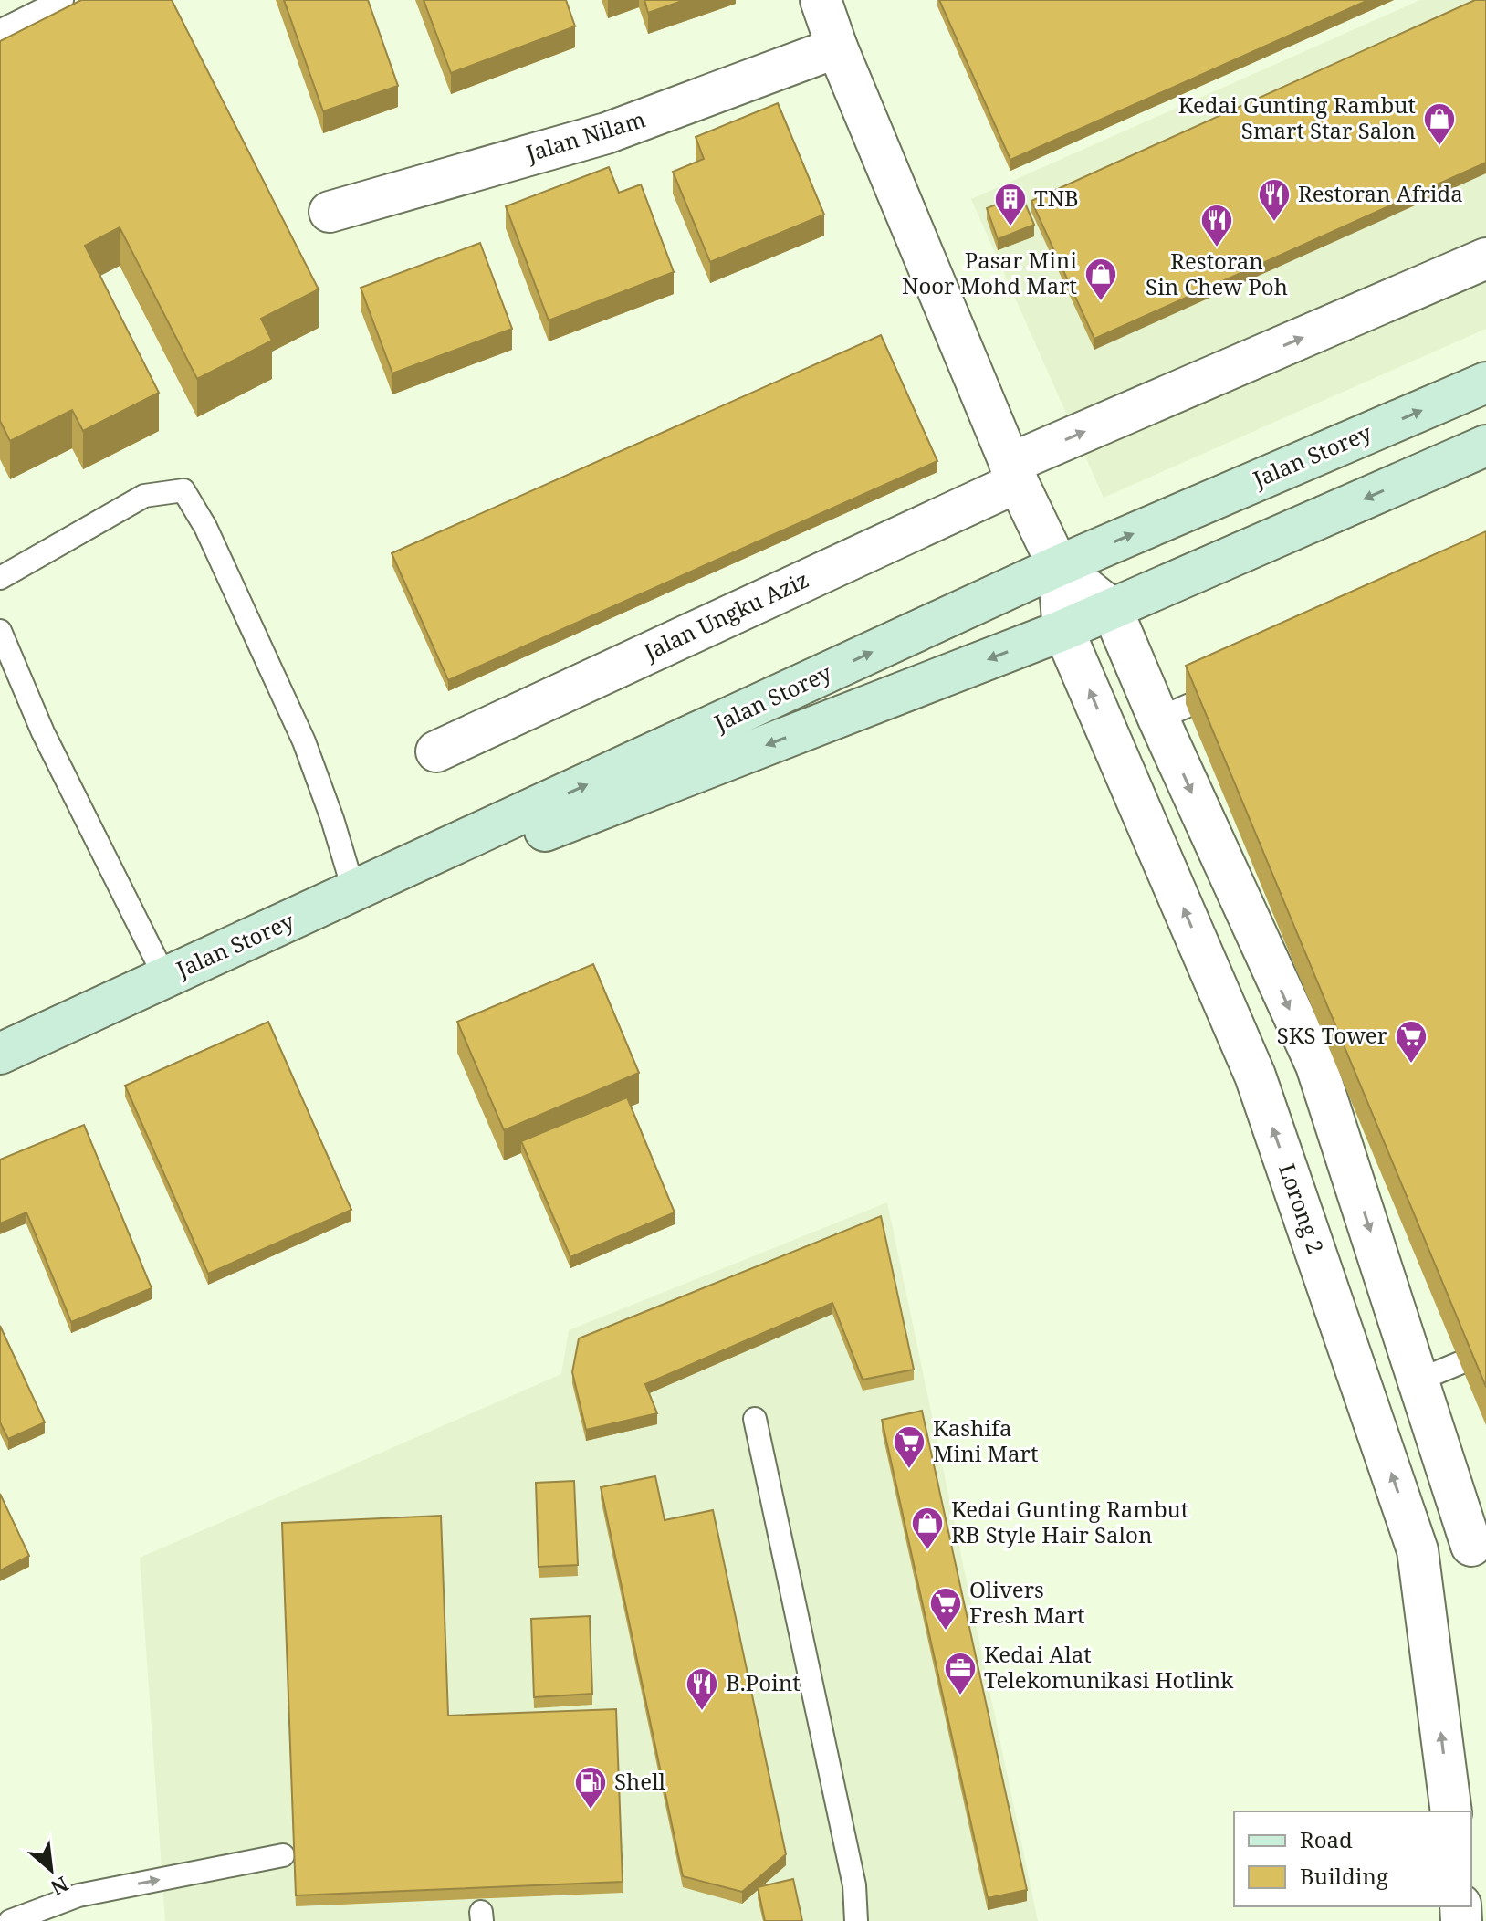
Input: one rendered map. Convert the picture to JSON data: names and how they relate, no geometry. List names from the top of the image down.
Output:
{
  "streets": {
    "main road": ["Jalan Storey"],
    "street": ["Jalan Nilam", "Jalan Ungku Aziz", "Lorong 2"]
  },
  "crossings": [
    ["Jalan Storey", "Lorong 2"]
  ],
  "places": {
    "shop": ["Kedai Gunting Rambut Smart Star Salon", "Pasar Mini Noor Mohd Mart", "Kedai Gunting Rambut RB Style Hair Salon"],
    "restaurant": ["Restoran Afrida", "Restoran Sin Chew Poh", "B.Point"],
    "building": ["TNB"],
    "supermarket": ["SKS Tower", "Kashifa Mini Mart", "Olivers Fresh Mart"],
    "office": ["Kedai Alat Telekomunikasi Hotlink"],
    "fuel station": ["Shell"]
  },
  "legend": ["Road", "Building"],
  "north": "bottom right"
}
